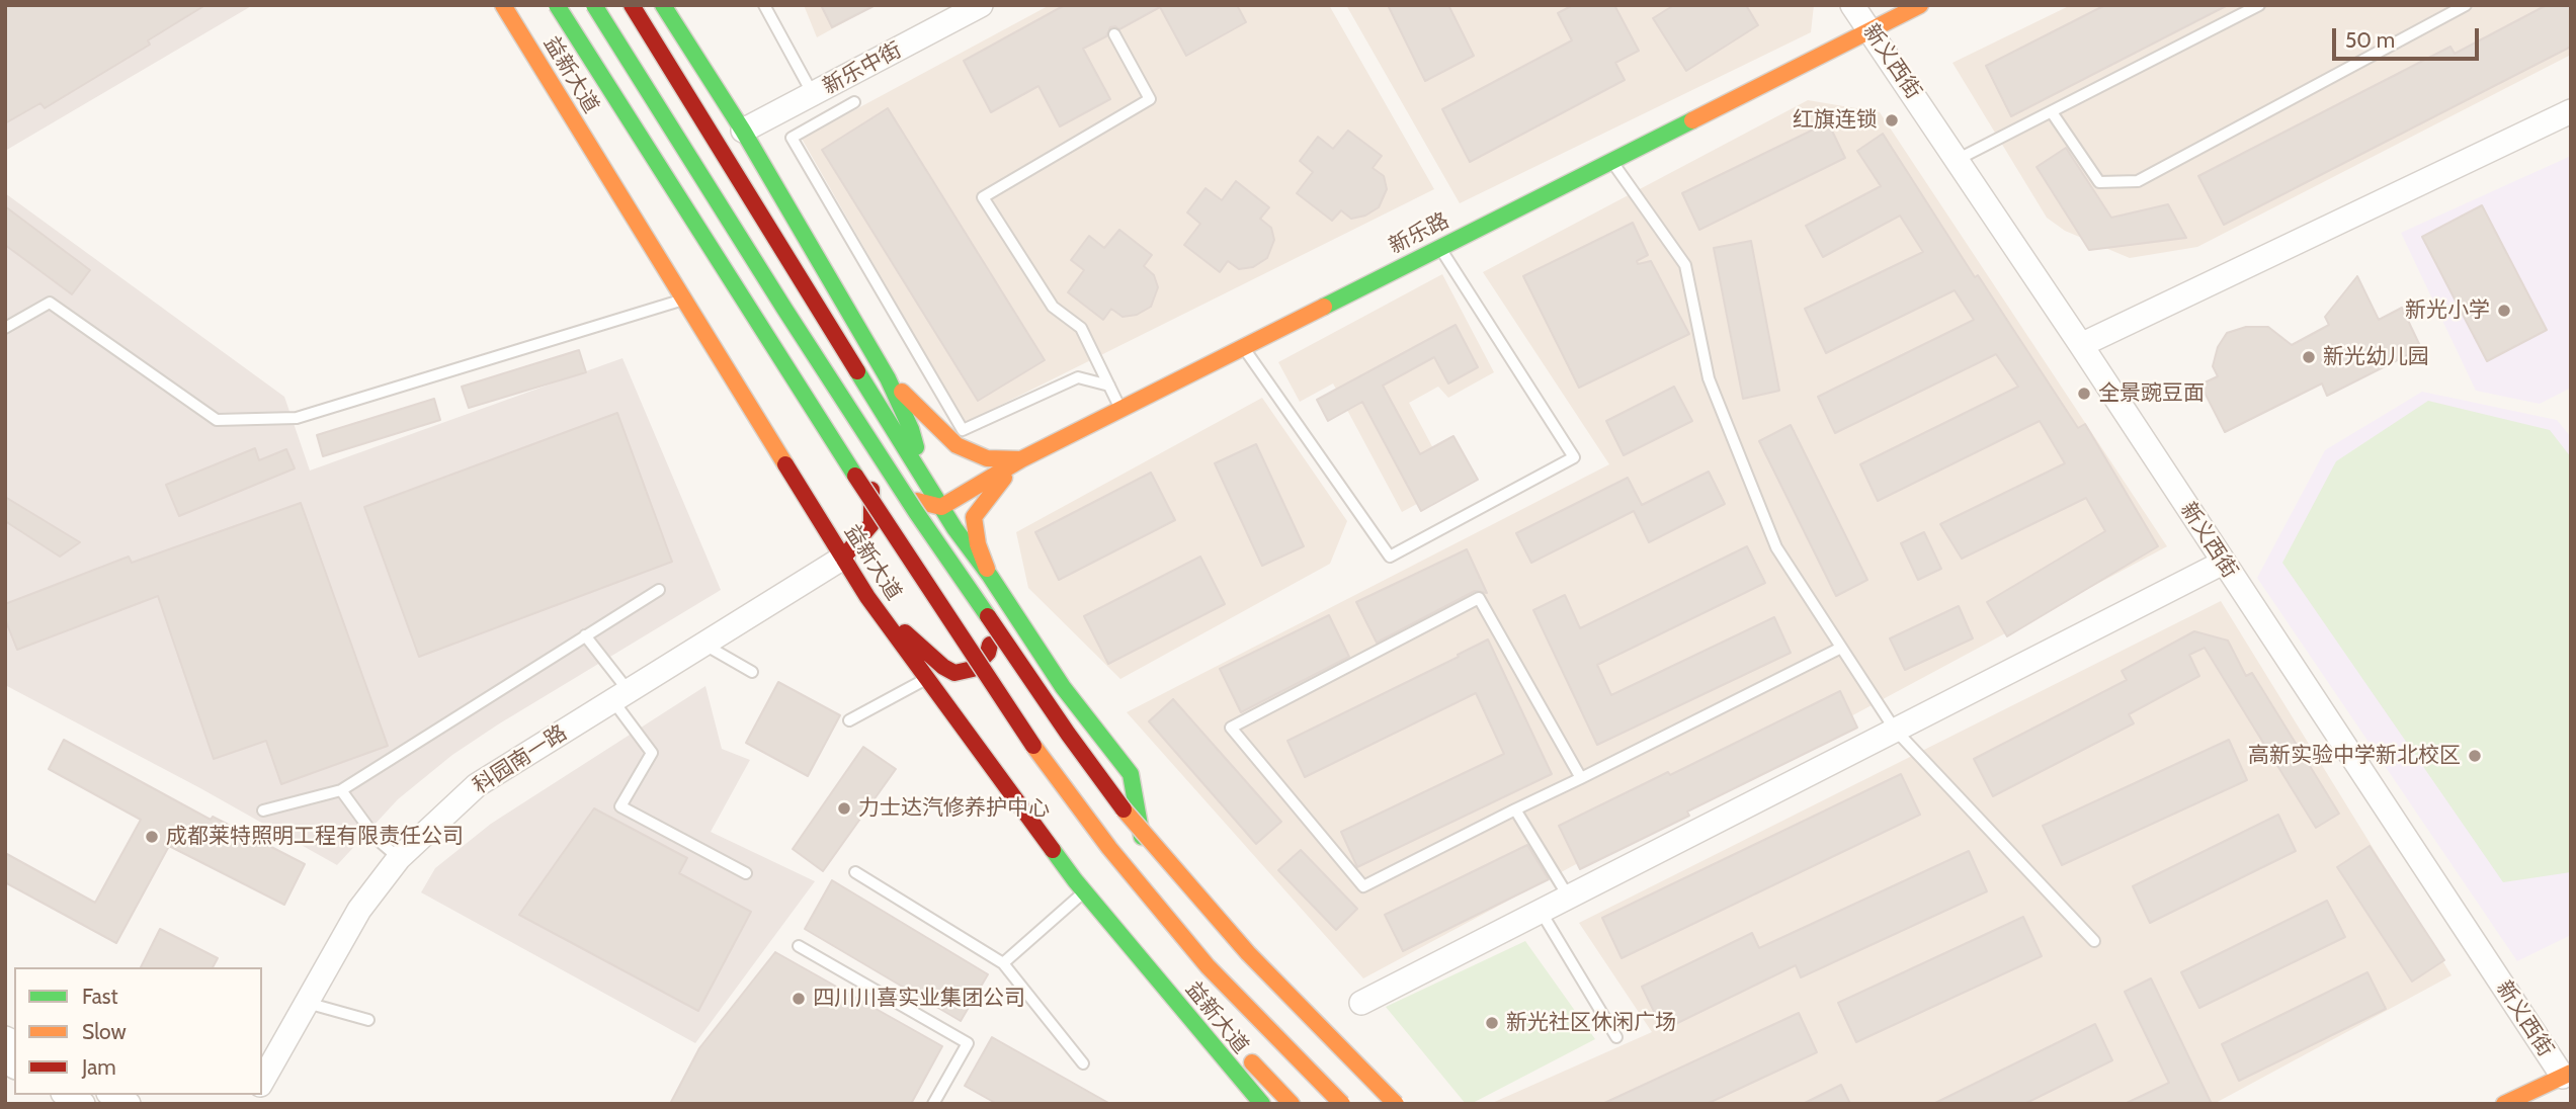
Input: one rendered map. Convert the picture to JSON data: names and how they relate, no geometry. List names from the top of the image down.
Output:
{
  "streets": {
    "main road": ["益新大道", "新乐路"],
    "street": ["新义西街", "新乐中街", "科园南一路"]
  },
  "crossings": [
    ["新义西街", "新乐路"],
    ["益新大道", "科园南一路"]
  ],
  "places": [
    "红旗连锁",
    "新光小学",
    "新光幼儿园",
    "全景豌豆面",
    "高新实验中学新北校区",
    "力士达汽修养护中心",
    "成都莱特照明工程有限责任公司",
    "四川川喜实业集团公司",
    "新光社区休闲广场"
  ],
  "legend": ["Fast", "Slow", "Jam"],
  "scale_bar": "50 m"
}
